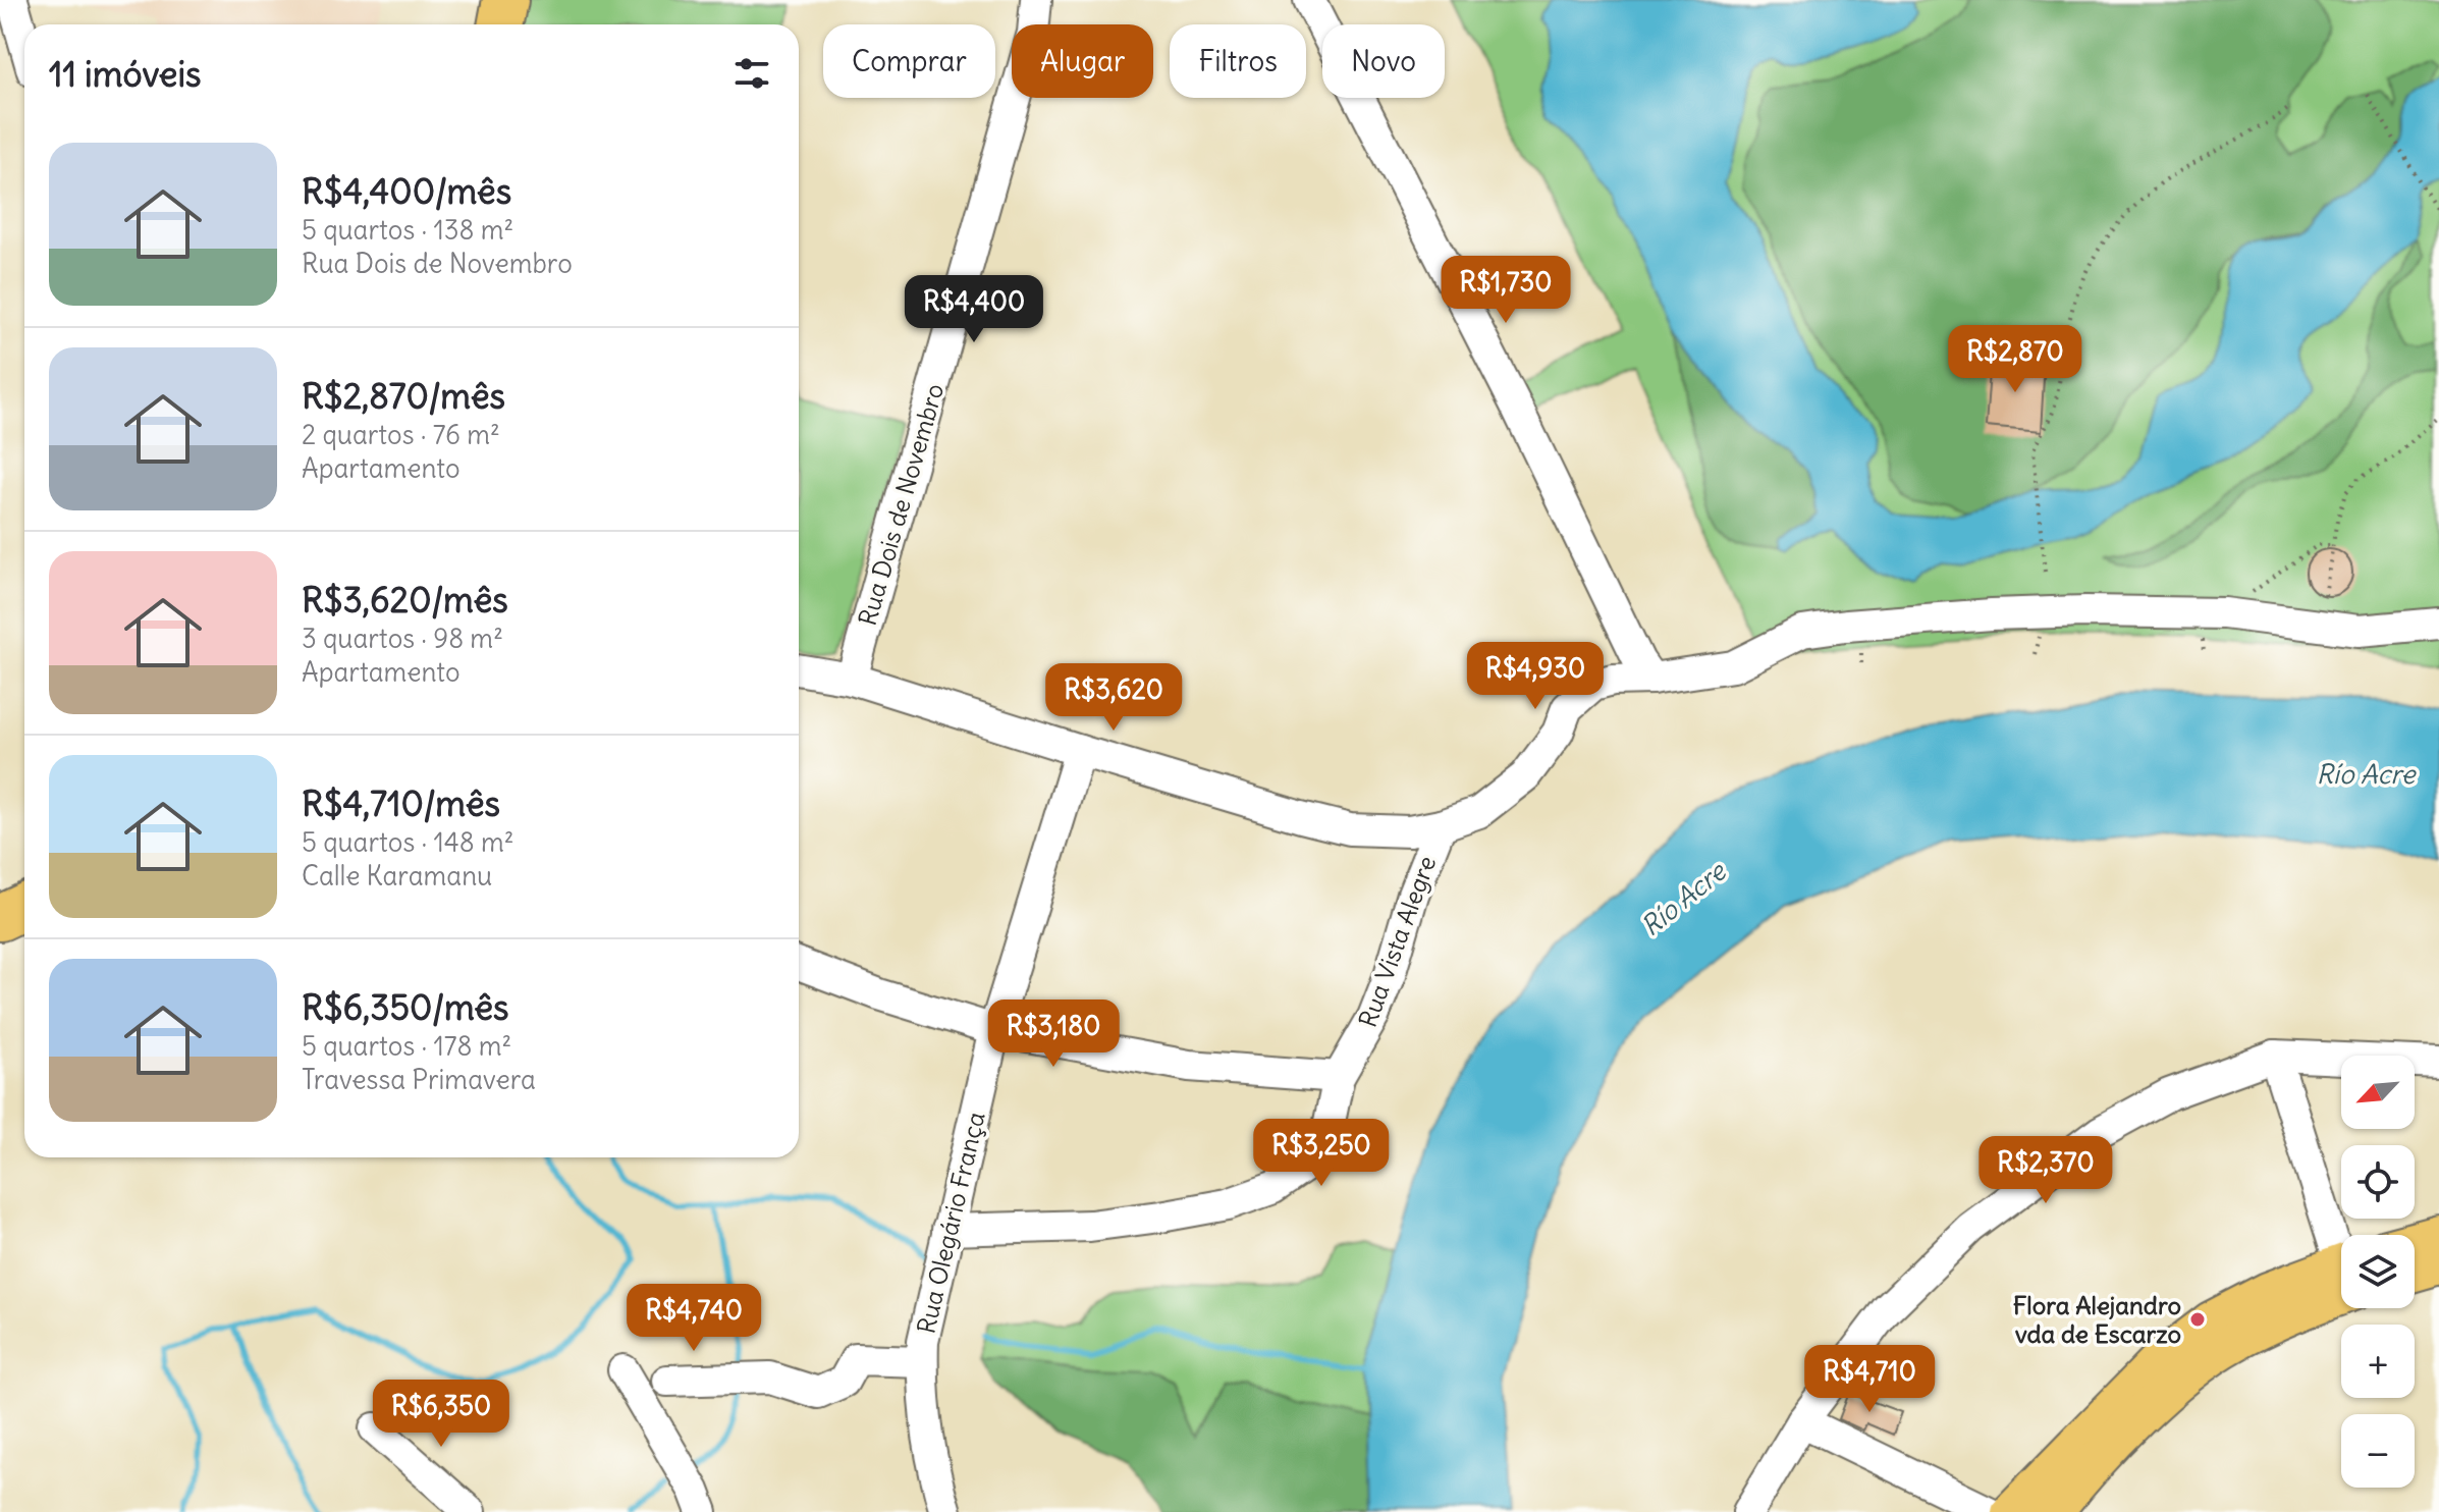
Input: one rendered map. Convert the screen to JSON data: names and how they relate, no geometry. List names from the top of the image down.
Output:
{
  "streets": {
    "street": ["Rua Dois de Novembro", "Rua Vista Alegre", "Rua Olegário França"]
  },
  "crossings": [
    ["Rua Vista Alegre", "Rua Olegário França"]
  ],
  "water": ["Río Acre"],
  "places": ["Flora Alejandro vda de Escarzo"],
  "north": "bottom left",
  "page": {
    "chip": [
      "Comprar",
      "Alugar",
      "Filtros",
      "Novo"
    ],
    "heading": "11 imóveis",
    "list": [
      {
        "name": "R$4,400/mês",
        "note": "5 quartos · 138 m² · Rua Dois de Novembro"
      },
      {
        "name": "R$2,870/mês",
        "note": "2 quartos · 76 m² · Apartamento"
      },
      {
        "name": "R$3,620/mês",
        "note": "3 quartos · 98 m² · Apartamento"
      },
      {
        "name": "R$4,710/mês",
        "note": "5 quartos · 148 m² · Calle Karamanu"
      },
      {
        "name": "R$6,350/mês",
        "note": "5 quartos · 178 m² · Travessa Primavera"
      }
    ],
    "price": [
      "R$1,730",
      "R$4,400",
      "R$2,870",
      "R$4,930",
      "R$3,620",
      "R$3,180",
      "R$3,250",
      "R$2,370",
      "R$4,740",
      "R$4,710",
      "R$6,350"
    ],
    "map_buttons": ["+", "−"]
  }
}
